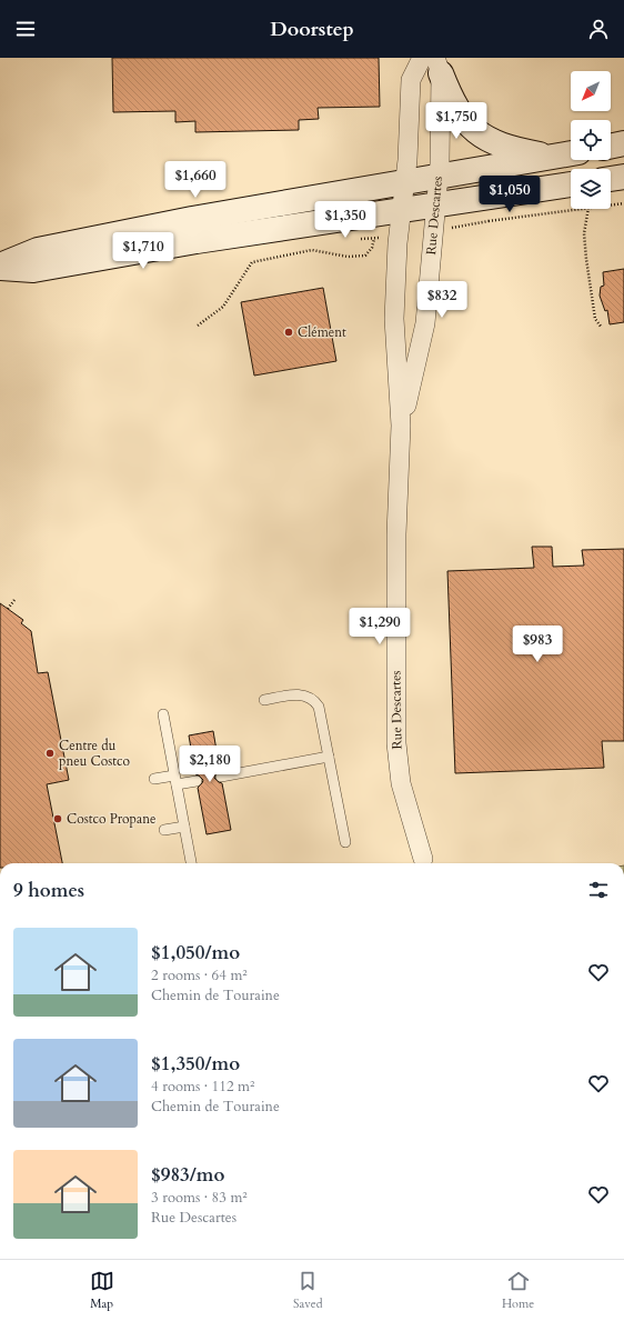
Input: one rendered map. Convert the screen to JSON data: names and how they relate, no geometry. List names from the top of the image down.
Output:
{
  "streets": {
    "street": ["Rue Descartes"]
  },
  "places": ["Clément", "Centre du pneu Costco", "Costco Propane"],
  "north": "bottom left",
  "page": {
    "header": "Doorstep",
    "price": [
      "$1,750",
      "$1,660",
      "$1,050",
      "$1,350",
      "$1,710",
      "$832",
      "$1,290",
      "$983",
      "$2,180"
    ],
    "heading": "9 homes",
    "list": [
      {
        "name": "$1,050/mo",
        "note": "2 rooms · 64 m² · Chemin de Touraine"
      },
      {
        "name": "$1,350/mo",
        "note": "4 rooms · 112 m² · Chemin de Touraine"
      },
      {
        "name": "$983/mo",
        "note": "3 rooms · 83 m² · Rue Descartes"
      }
    ],
    "tabs": ["Map", "Saved", "Home"]
  }
}
